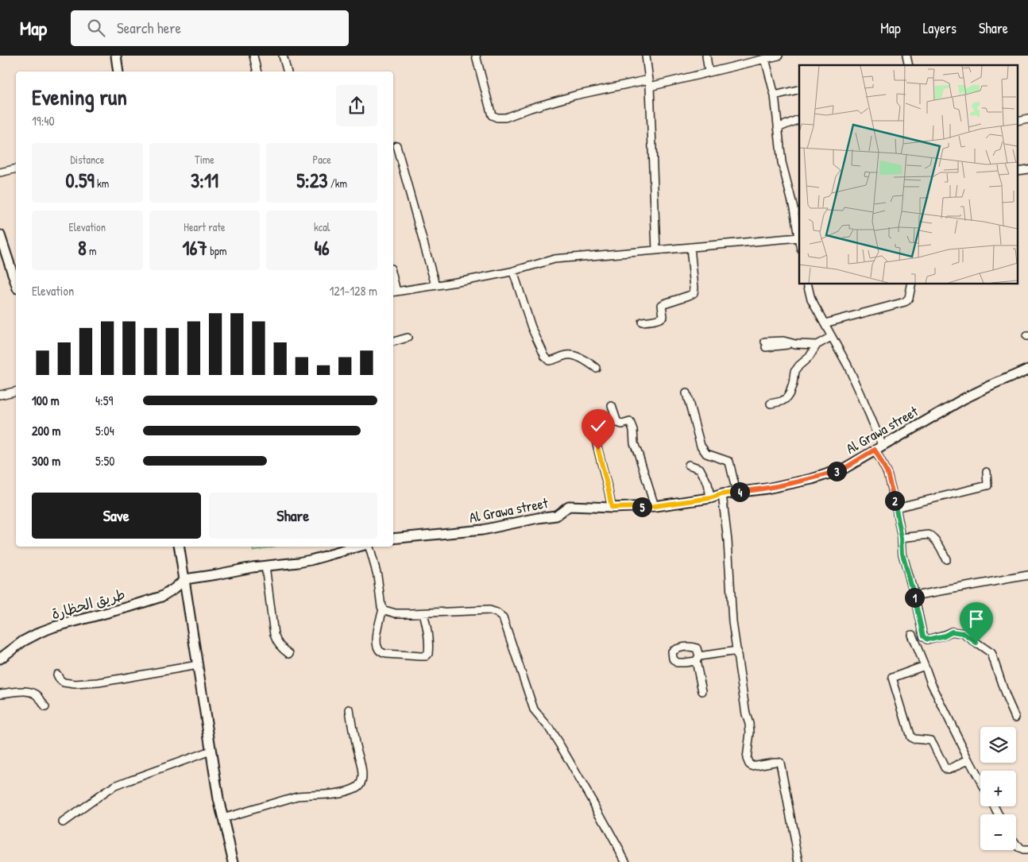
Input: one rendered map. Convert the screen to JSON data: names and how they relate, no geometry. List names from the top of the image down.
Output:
{
  "streets": {
    "street": ["Al Grawa street", "طريق الحظارة"]
  },
  "page": {
    "header": "Map",
    "search": "Search here",
    "nav": ["Map", "Layers", "Share"],
    "heading": ["Evening run", "19:40"],
    "stats": [
      ["Distance", "0.59 km"],
      ["Time", "3:11"],
      ["Pace", "5:23 /km"],
      ["Elevation", "8 m"],
      ["Heart rate", "167 bpm"],
      ["kcal", "46"]
    ],
    "chart": ["Elevation", "121–128 m"],
    "list": [
      {
        "name": "100 m",
        "note": "4:59"
      },
      {
        "name": "200 m",
        "note": "5:04"
      },
      {
        "name": "300 m",
        "note": "5:50"
      }
    ],
    "pins": [
      "3",
      "4",
      "2",
      "5",
      "1"
    ],
    "buttons": ["Save", "Share"],
    "map_buttons": ["+", "−"]
  }
}
